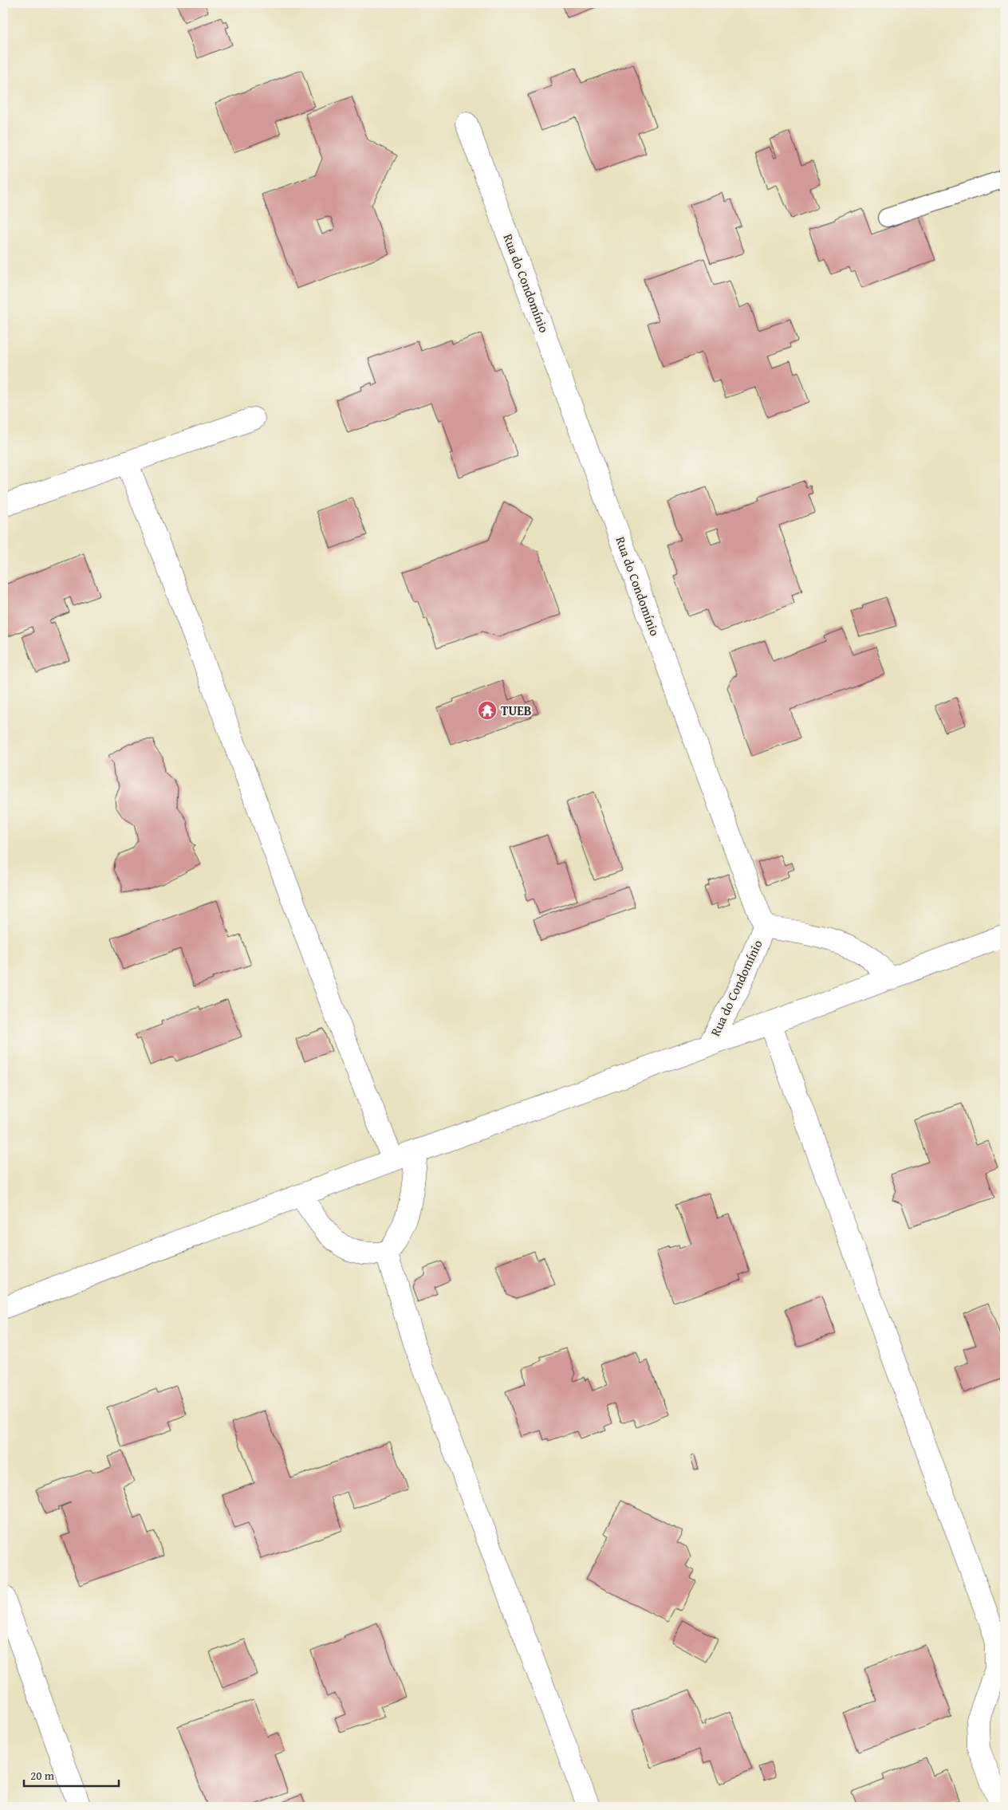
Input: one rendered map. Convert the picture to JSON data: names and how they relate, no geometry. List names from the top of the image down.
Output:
{
  "streets": {
    "street": ["Rua do Condomínio"]
  },
  "places": {
    "temple": ["TUEB"]
  },
  "scale_bar": "20 m"
}
